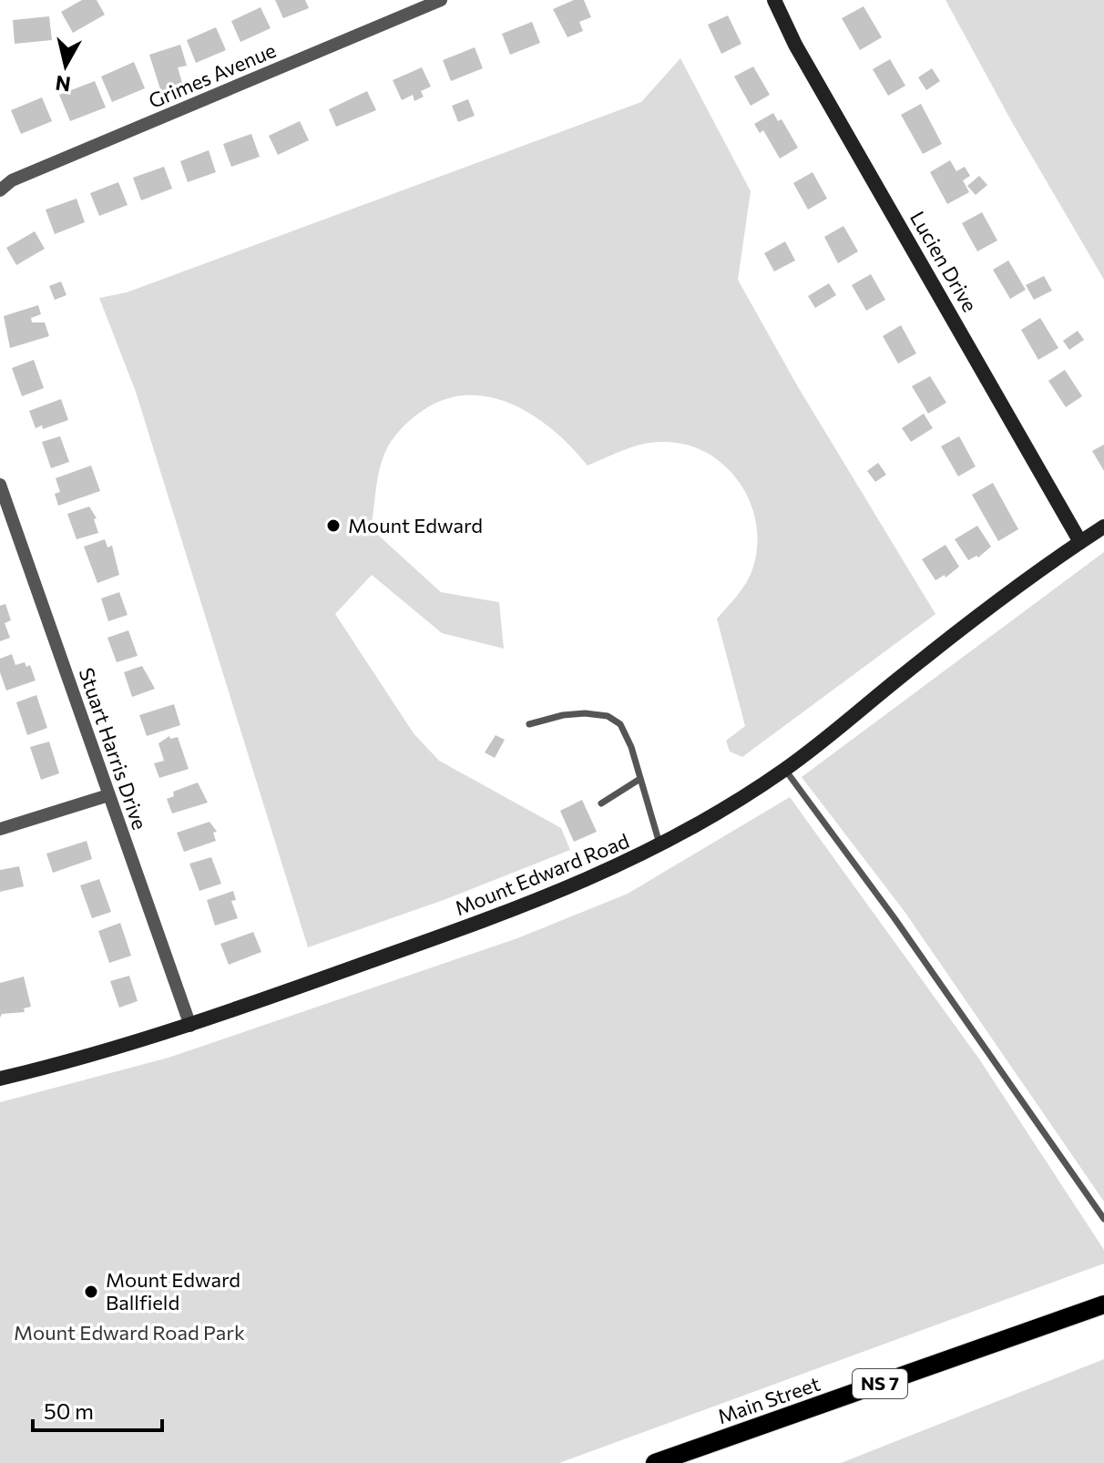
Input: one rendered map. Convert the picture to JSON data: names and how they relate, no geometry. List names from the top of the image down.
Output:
{
  "streets": {
    "main road": ["NS 7", "Main Street"],
    "street": [
      "Grimes Avenue",
      "Lucien Drive",
      "Stuart Harris Drive",
      "Mount Edward Road"
    ]
  },
  "crossings": [
    ["Lucien Drive", "Mount Edward Road"],
    ["Stuart Harris Drive", "Mount Edward Road"]
  ],
  "parks": ["Mount Edward Road Park"],
  "places": ["Mount Edward", "Mount Edward Ballfield"],
  "scale_bar": "50 m",
  "north": "bottom"
}
